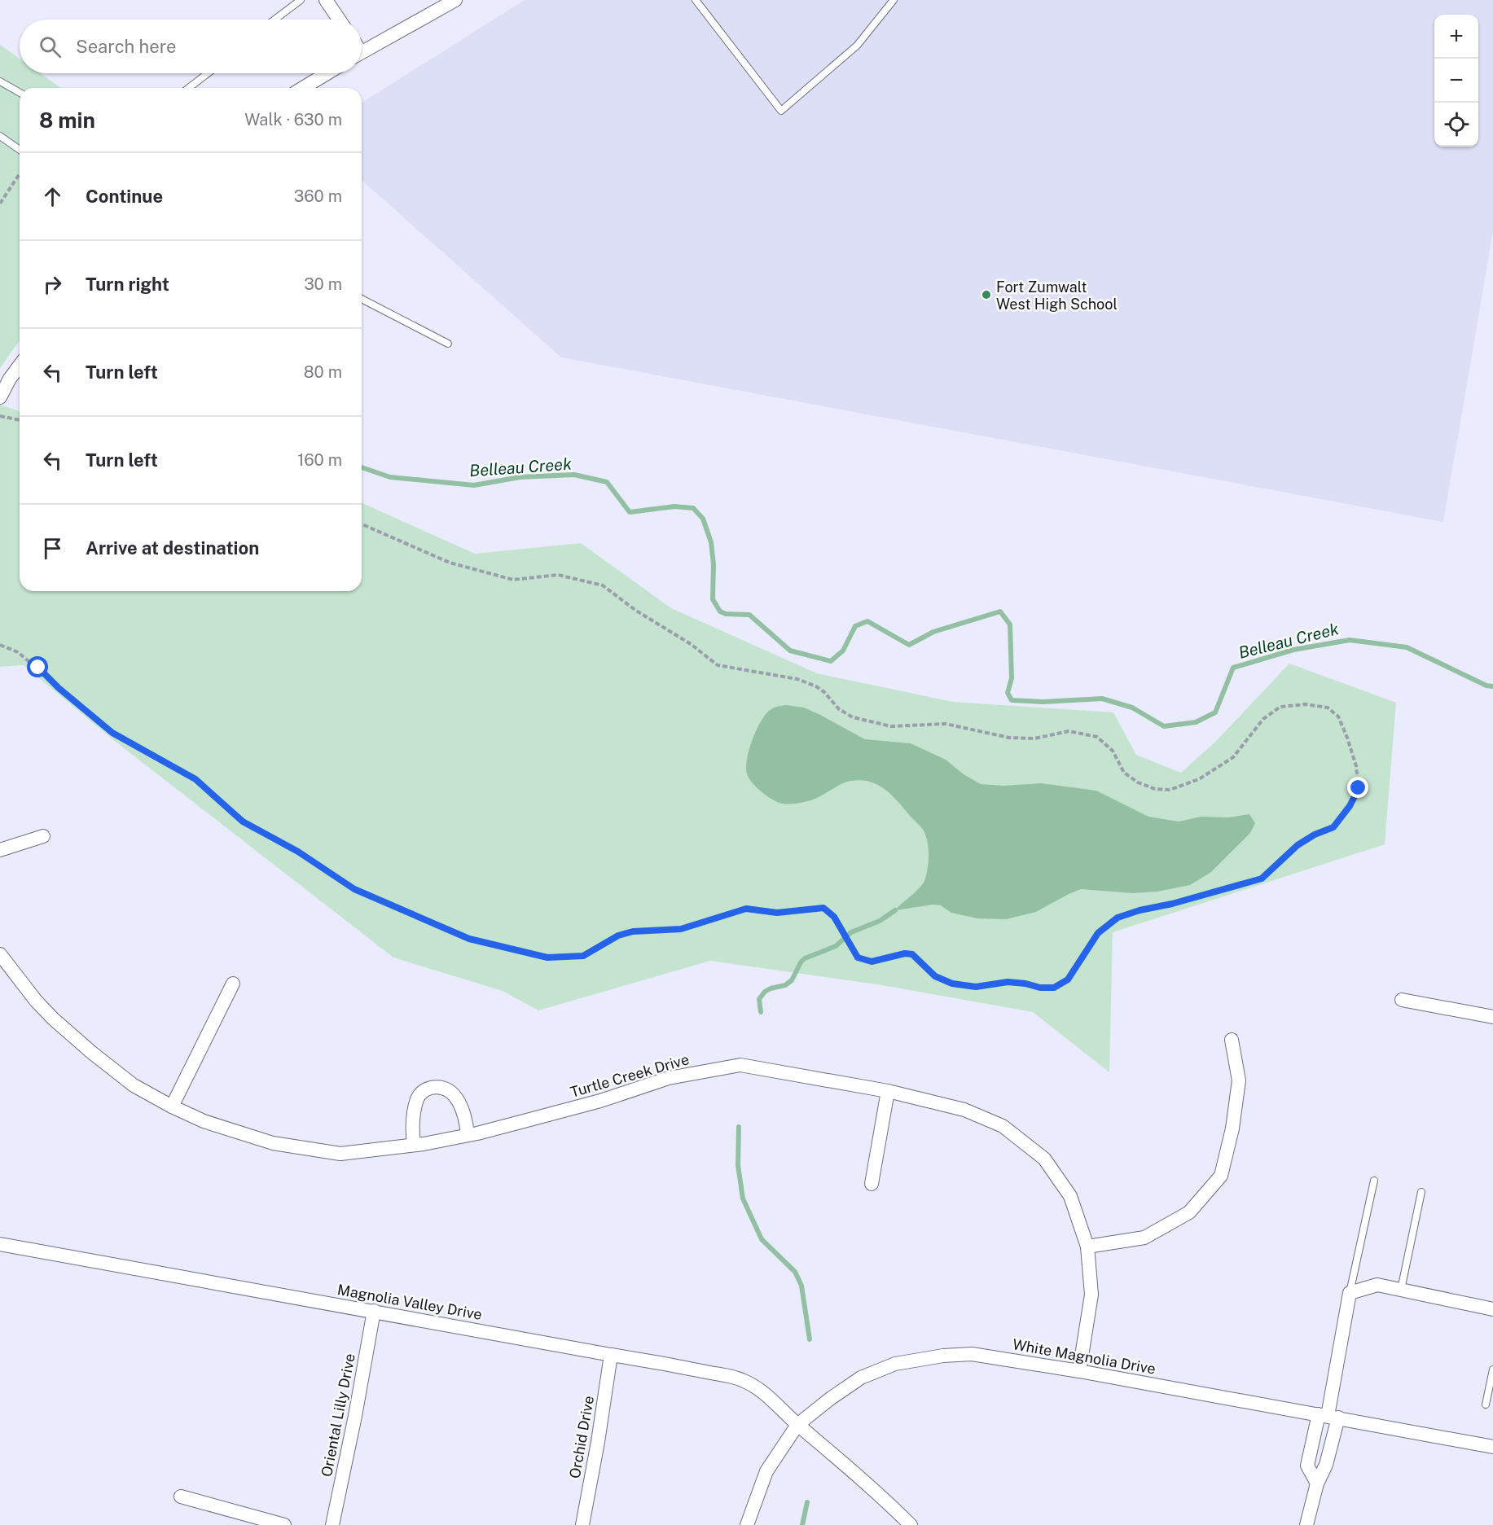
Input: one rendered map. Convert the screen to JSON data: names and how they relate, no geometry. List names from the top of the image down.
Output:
{
  "streets": {
    "street": [
      "Turtle Creek Drive",
      "Magnolia Valley Drive",
      "White Magnolia Drive",
      "Oriental Lilly Drive",
      "Orchid Drive"
    ]
  },
  "crossings": [
    ["Turtle Creek Drive", "White Magnolia Drive"],
    ["Magnolia Valley Drive", "White Magnolia Drive"],
    ["Magnolia Valley Drive", "Oriental Lilly Drive"],
    ["Magnolia Valley Drive", "Orchid Drive"]
  ],
  "water": ["Belleau Creek"],
  "places": ["Fort Zumwalt West High School"],
  "page": {
    "map_buttons": ["+", "−"],
    "search": "Search here",
    "heading": ["8 min", "Walk · 630 m"],
    "list": [
      ["Continue", "360 m"],
      ["Turn right", "30 m"],
      ["Turn left", "80 m"],
      ["Turn left", "160 m"],
      "Arrive at destination"
    ]
  }
}
